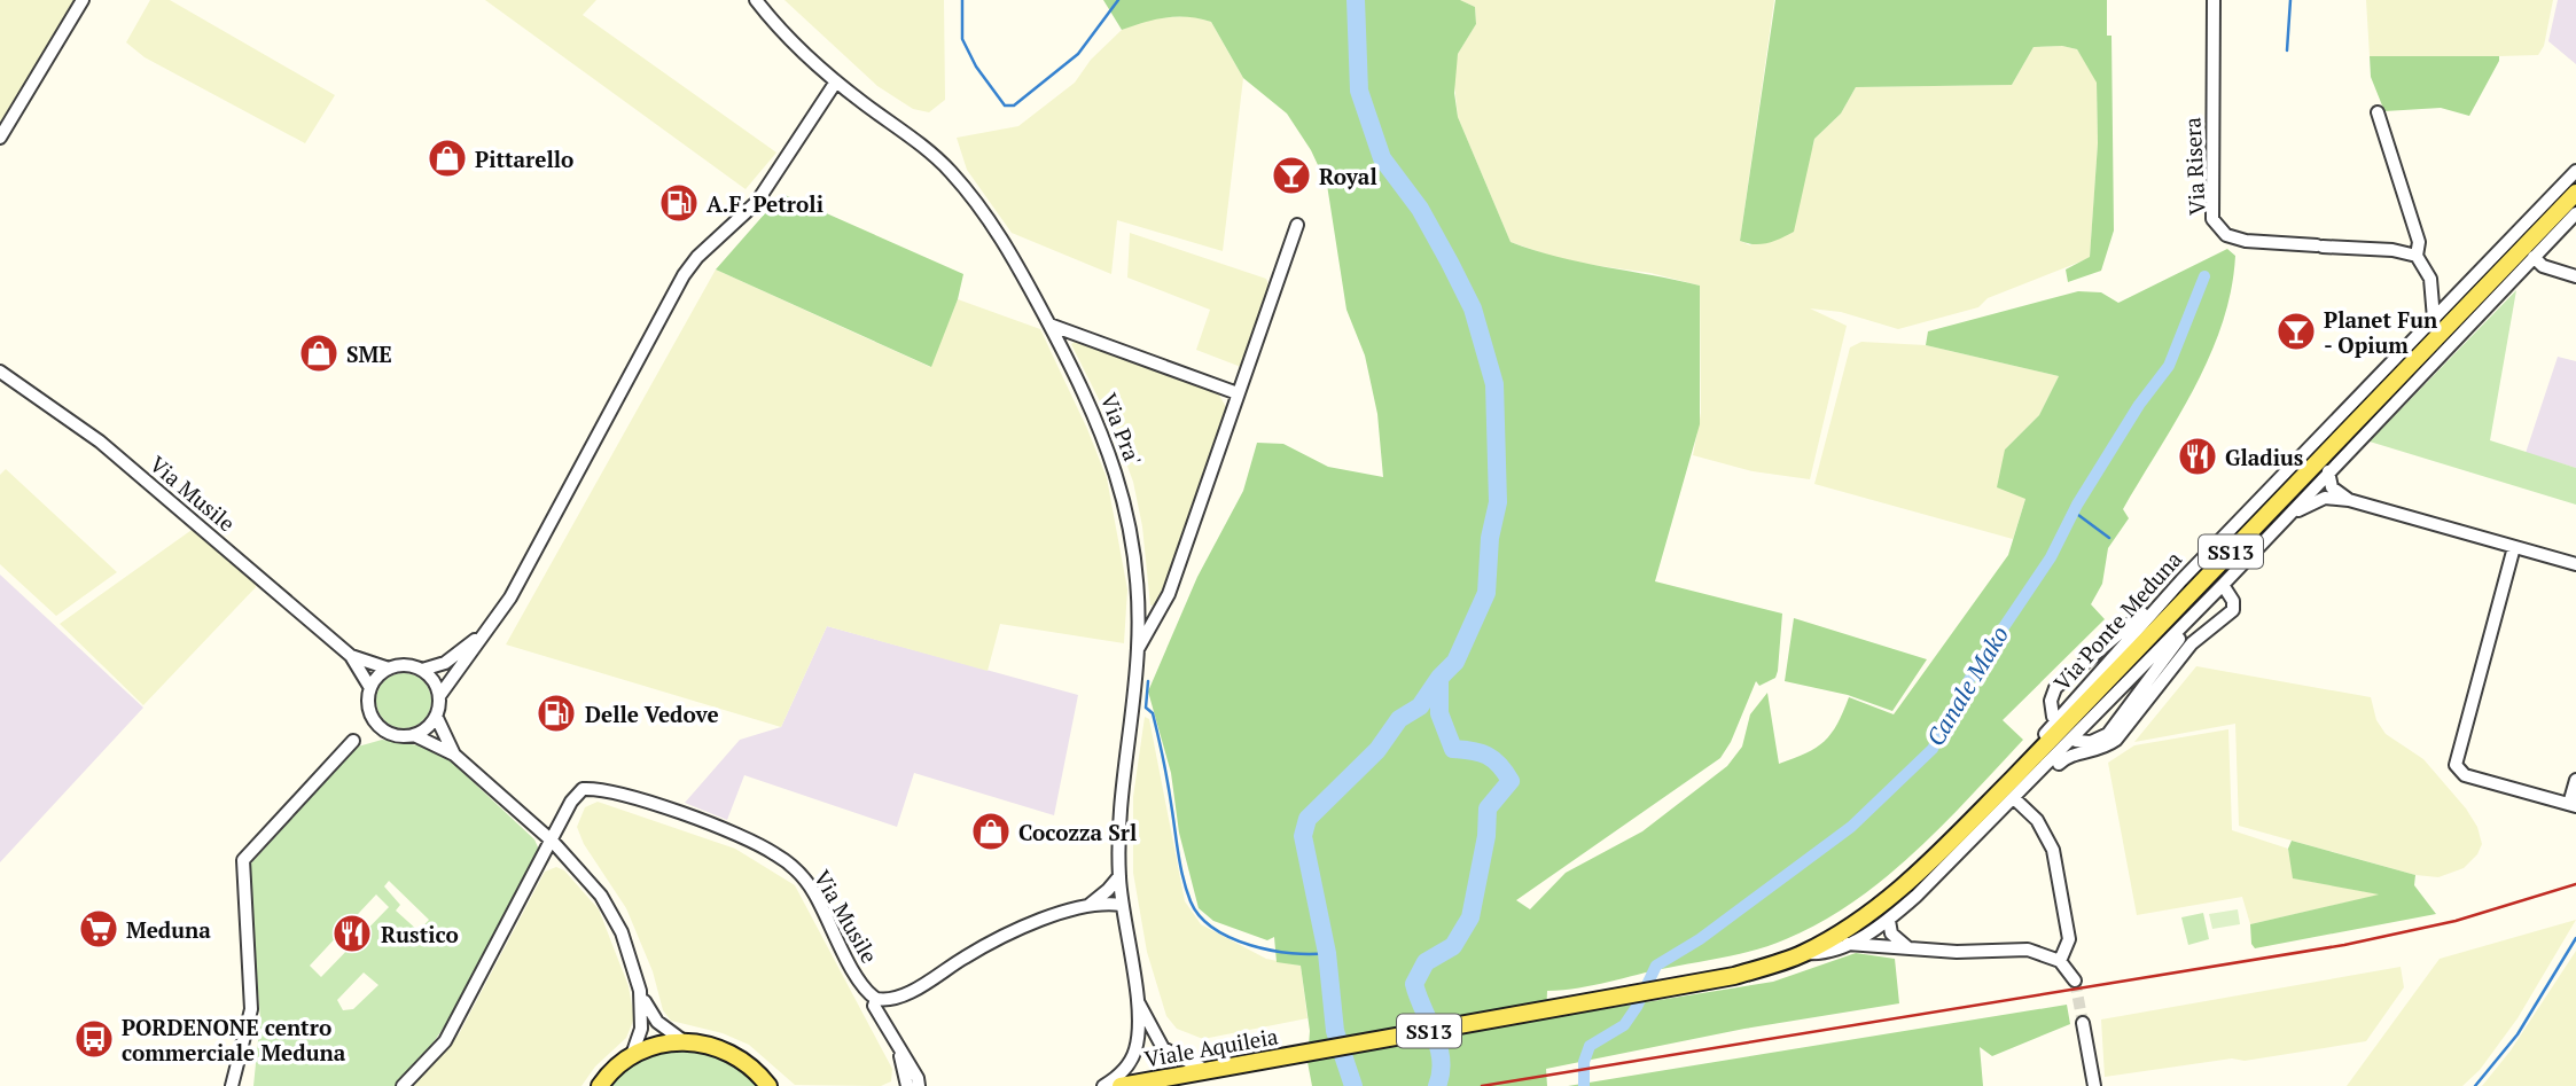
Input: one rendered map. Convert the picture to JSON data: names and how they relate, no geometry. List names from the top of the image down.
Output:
{
  "streets": {
    "main road": ["SS13", "Via Ponte Meduna", "Viale Aquileia"],
    "street": ["Via Risera", "Via Pra'", "Via Musile"]
  },
  "crossings": [
    ["Via Pra'", "Viale Aquileia"],
    ["SS13", "Via Ponte Meduna"],
    ["Via Ponte Meduna", "Viale Aquileia"]
  ],
  "water": ["Canale Mako"],
  "places": {
    "shop": ["Pittarello", "SME", "Cocozza Srl"],
    "bar": ["Royal", "Planet Fun - Opium"],
    "fuel station": ["A.F. Petroli", "Delle Vedove"],
    "restaurant": ["Gladius", "Rustico"],
    "supermarket": ["Meduna"],
    "bus stop": ["PORDENONE centro commerciale Meduna"]
  }
}
